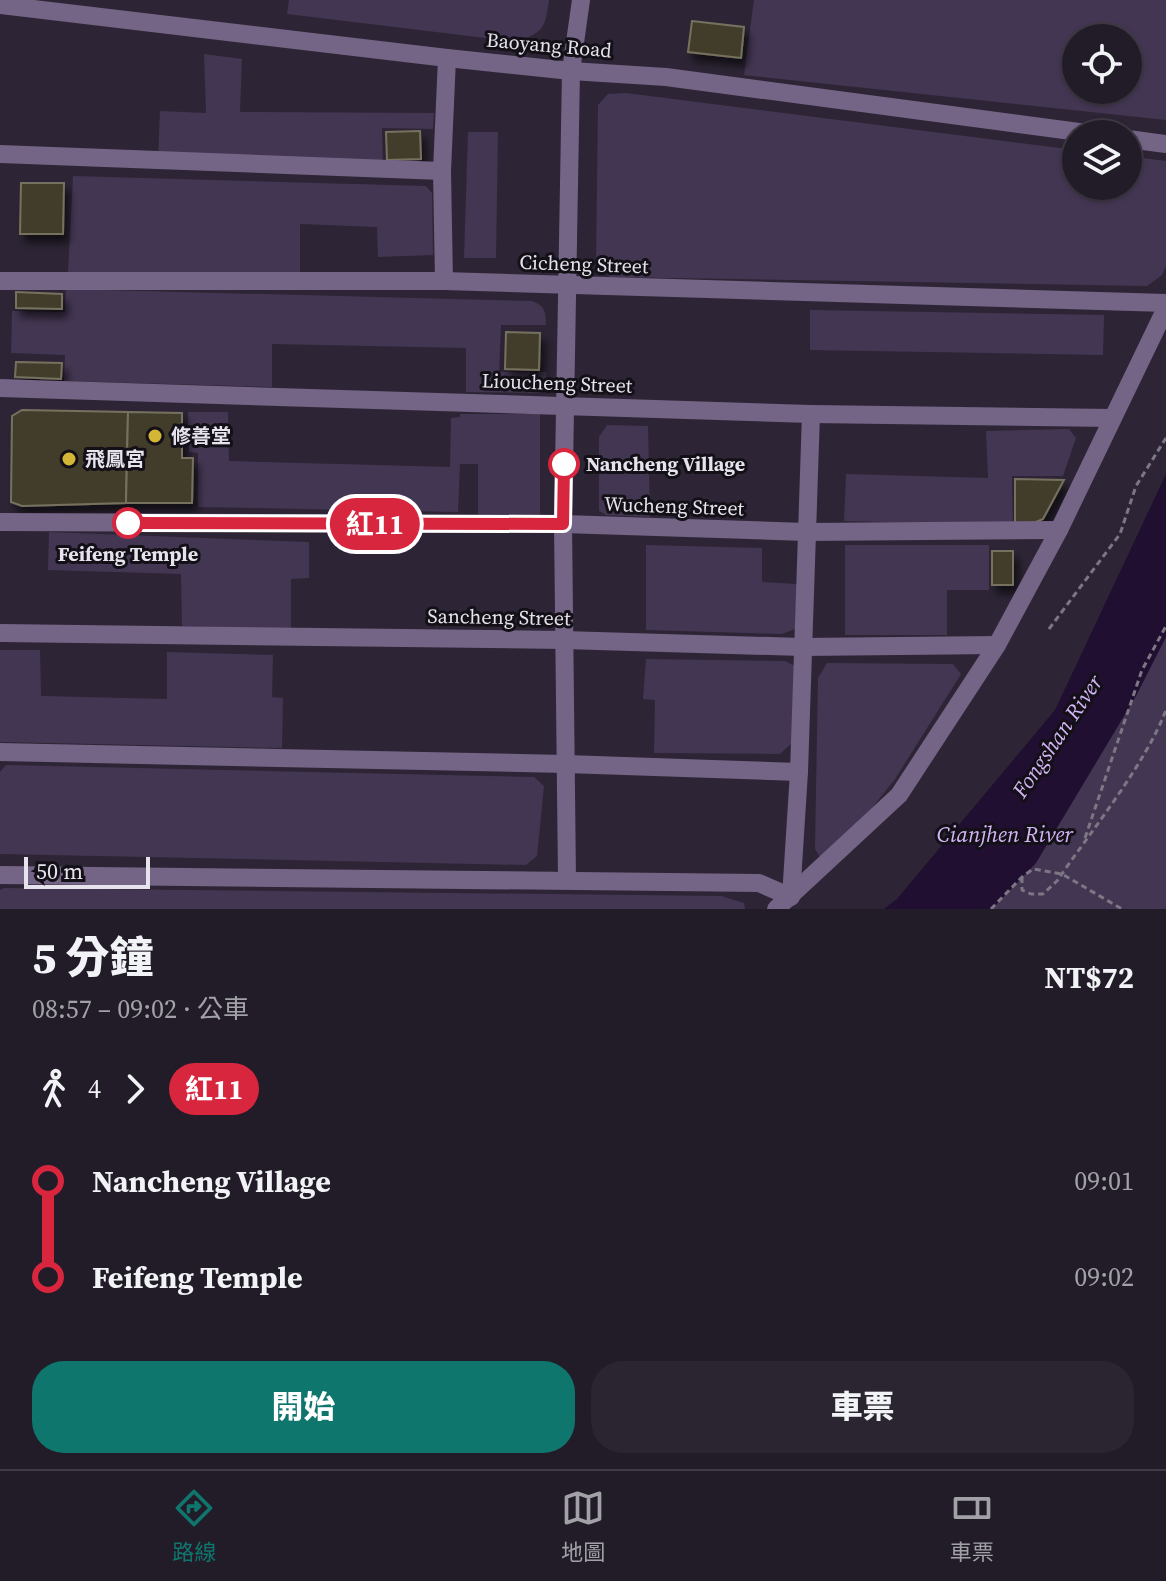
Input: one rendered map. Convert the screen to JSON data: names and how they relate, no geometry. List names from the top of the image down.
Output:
{
  "streets": {
    "street": [
      "Baoyang Road",
      "Cicheng Street",
      "Lioucheng Street",
      "Wucheng Street",
      "Sancheng Street"
    ]
  },
  "water": ["Fongshan River", "Cianjhen River"],
  "places": [
    "修善堂",
    "飛鳳宮",
    "Nancheng Village",
    "Feifeng Temple"
  ],
  "lines": ["bus line 紅11"],
  "scale_bar": "50 m",
  "page": {
    "on_map": "紅11",
    "scale": "50 m",
    "heading": ["5 分鐘", "08:57 – 09:02 · 公車", "NT$72"],
    "legs": ["4", "紅11"],
    "list": [
      {
        "name": "Nancheng Village",
        "value": "09:01"
      },
      {
        "name": "Feifeng Temple",
        "value": "09:02"
      }
    ],
    "buttons": ["開始", "車票"],
    "tabs": ["路線", "地圖", "車票"]
  }
}
